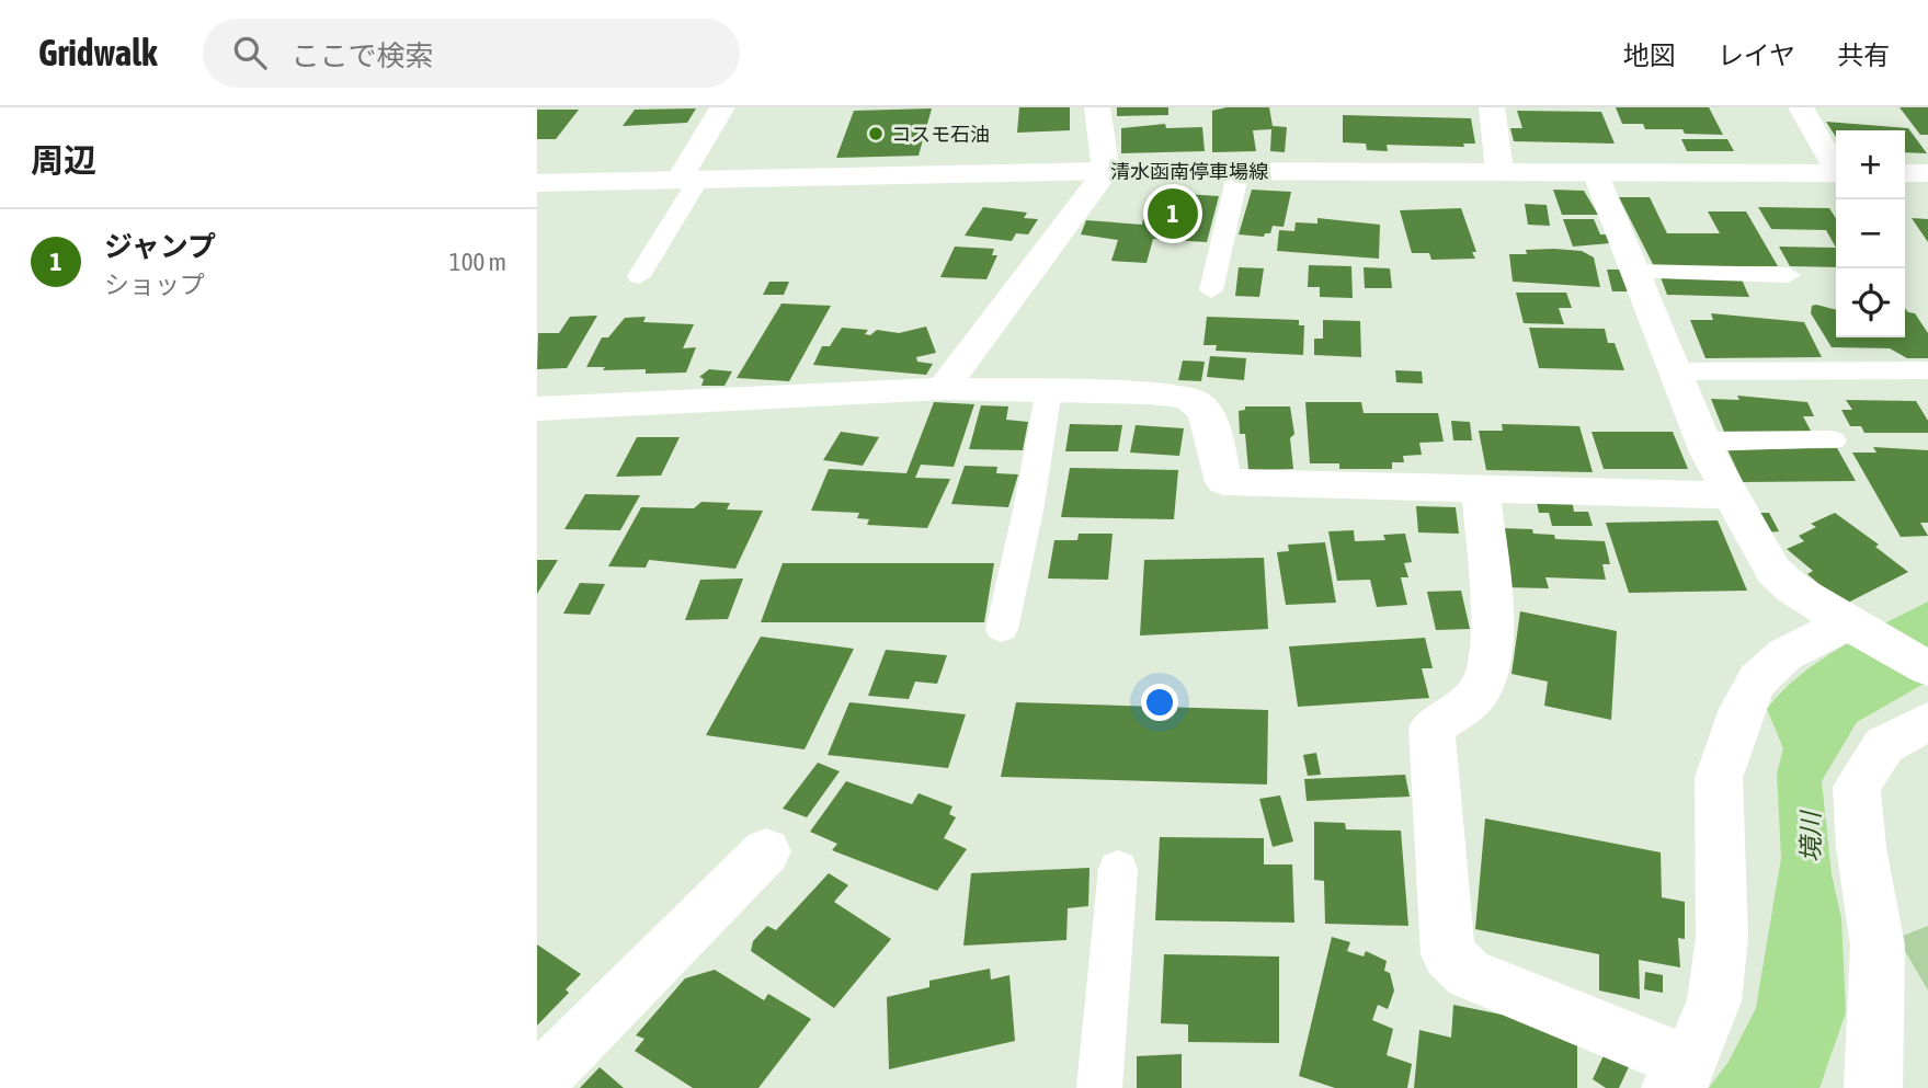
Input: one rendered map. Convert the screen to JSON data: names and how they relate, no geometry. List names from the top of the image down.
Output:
{
  "streets": {
    "street": ["清水函南停車場線"]
  },
  "water": ["境川"],
  "places": ["コスモ石油"],
  "page": {
    "header": "Gridwalk",
    "search": "ここで検索",
    "nav": ["地図", "レイヤ", "共有"],
    "heading": "周辺",
    "map_buttons": ["+", "−"],
    "pins": "1",
    "list": [
      {
        "mark": "1",
        "name": "ジャンプ",
        "note": "ショップ",
        "value": "100 m"
      }
    ]
  }
}
